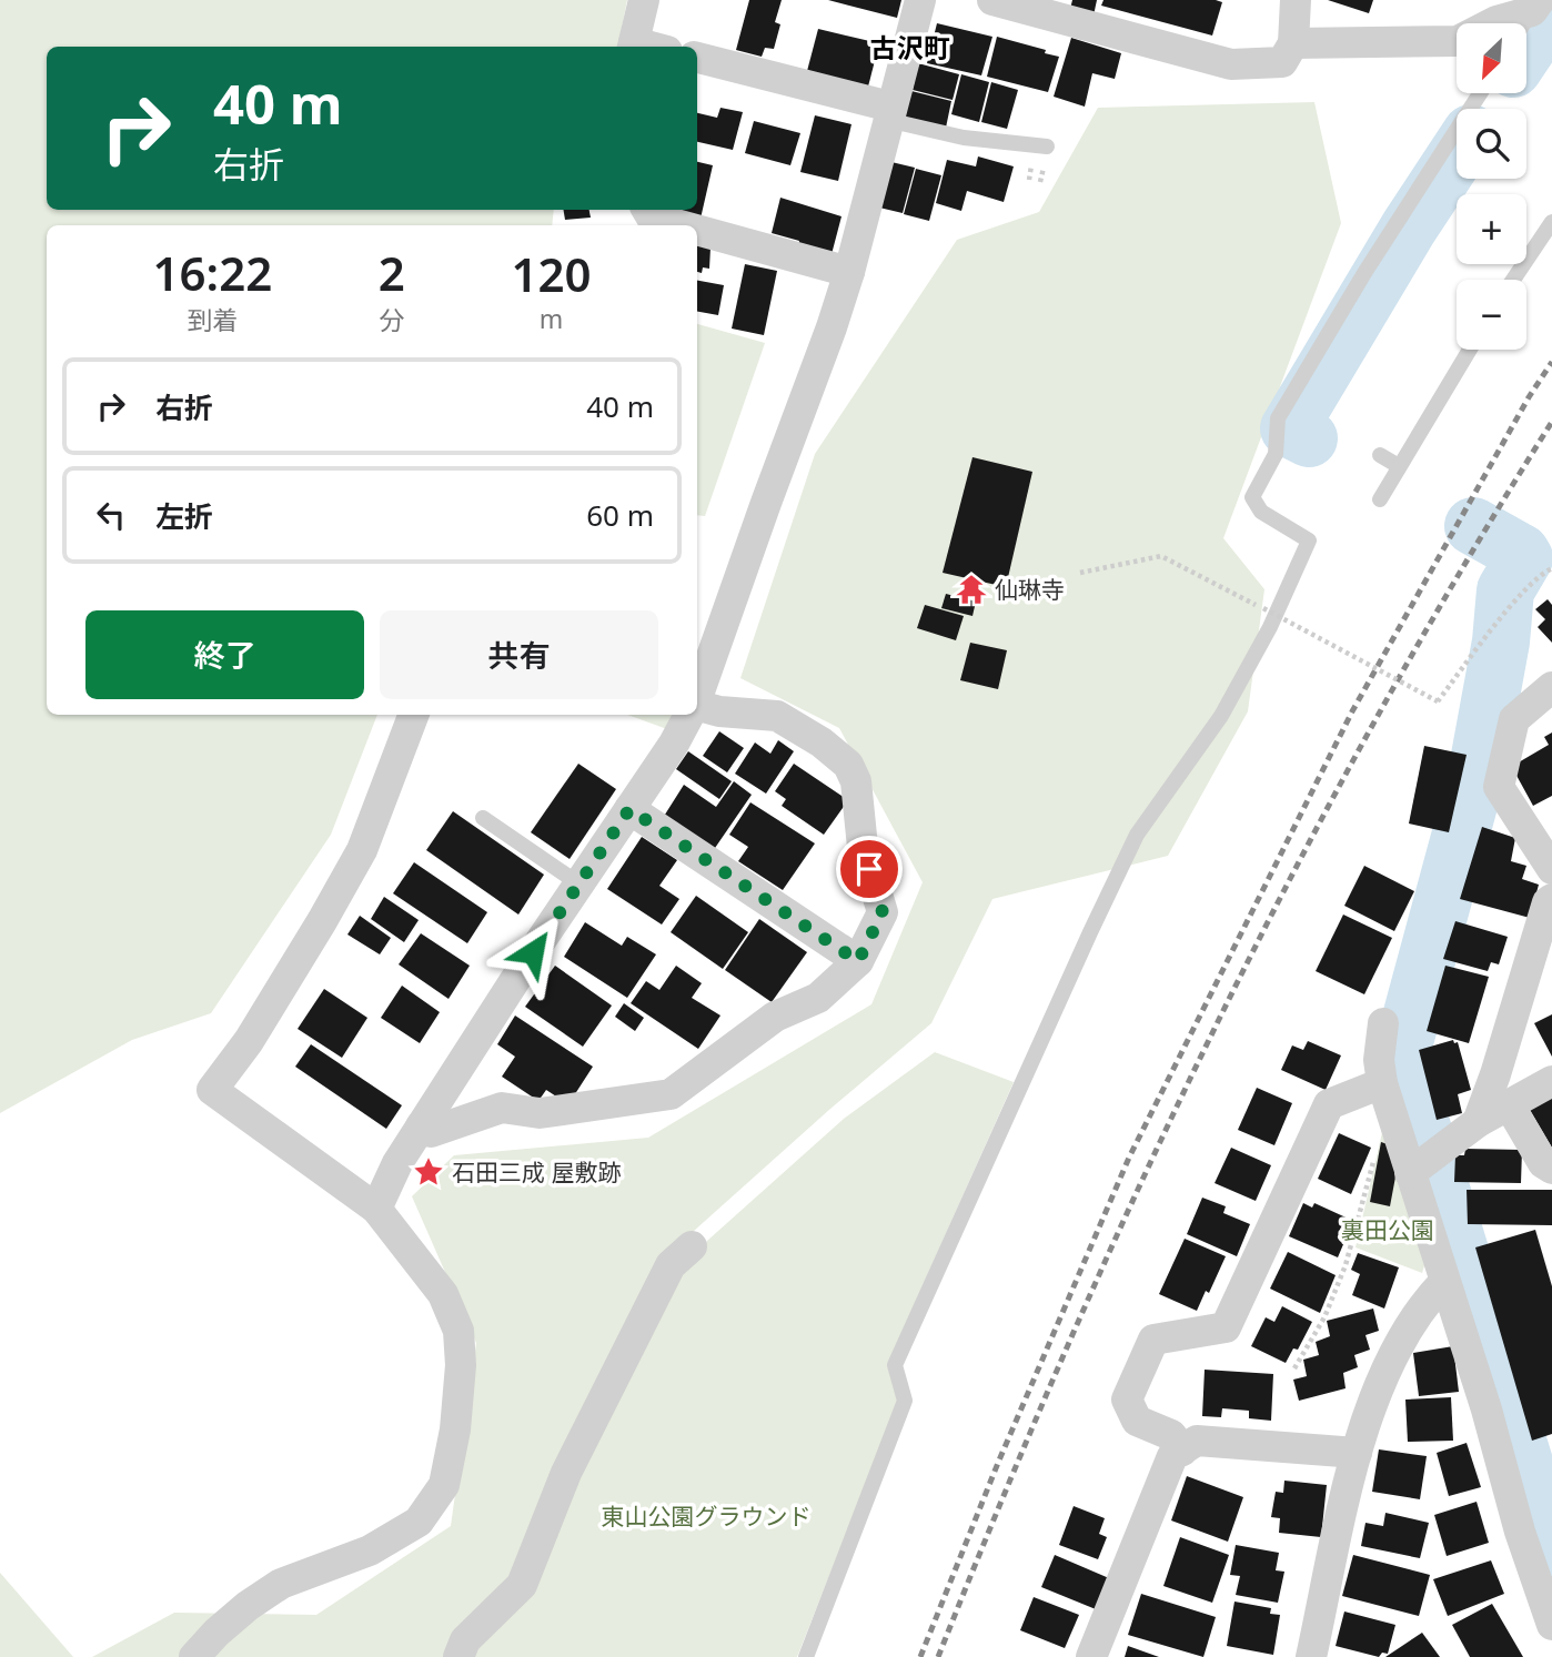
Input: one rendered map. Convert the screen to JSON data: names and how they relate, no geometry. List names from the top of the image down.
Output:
{
  "districts": ["古沢町"],
  "parks": ["裏田公園", "東山公園グラウンド"],
  "places": {
    "temple": ["仙琳寺"],
    "place": ["石田三成 屋敷跡"]
  },
  "north": "bottom left",
  "page": {
    "map_buttons": ["+", "−"],
    "turn": ["40 m", "右折"],
    "eta": [
      "16:22",
      "到着",
      "2",
      "分",
      "120",
      "m"
    ],
    "list": [
      {
        "name": "右折",
        "value": "40 m"
      },
      {
        "name": "左折",
        "value": "60 m"
      }
    ],
    "buttons": ["終了", "共有"]
  }
}
